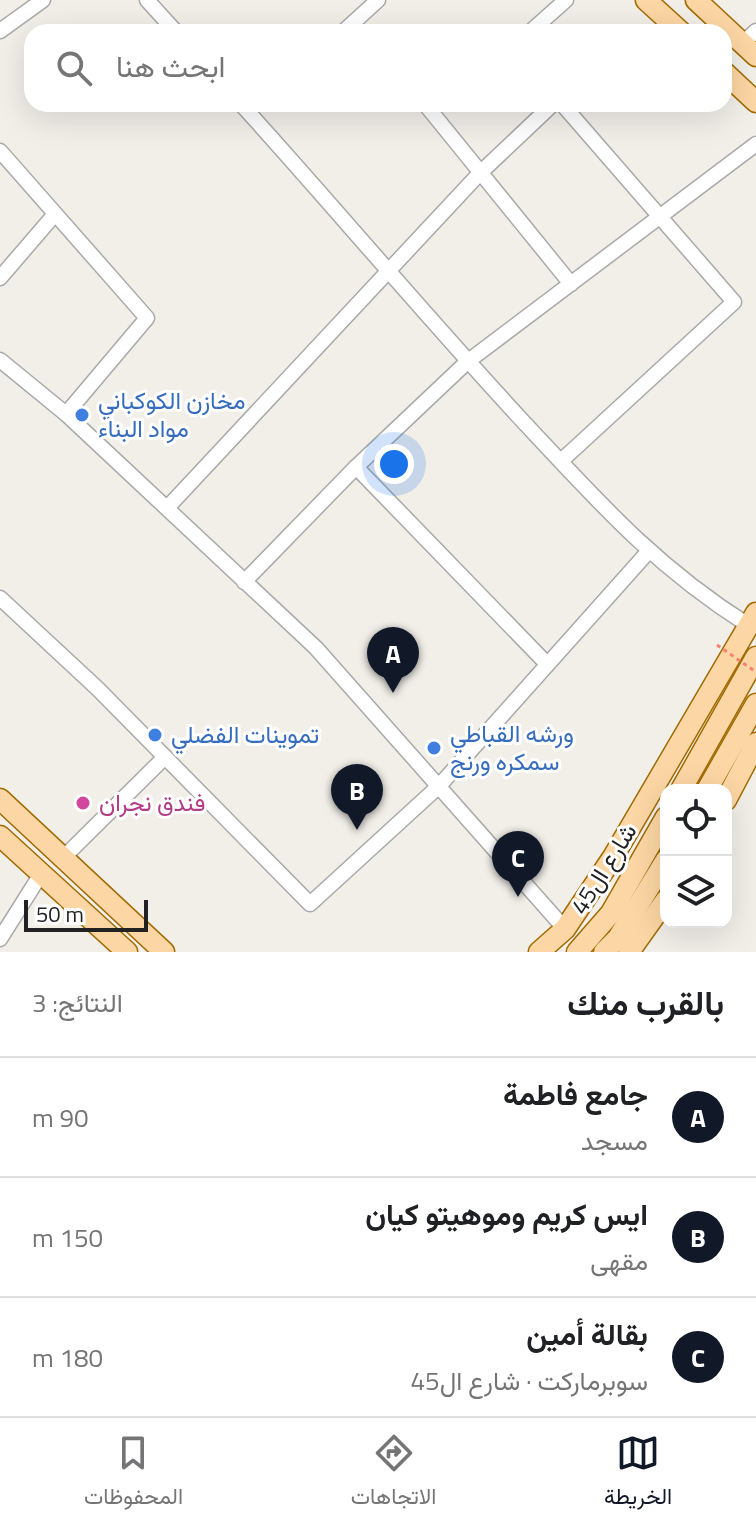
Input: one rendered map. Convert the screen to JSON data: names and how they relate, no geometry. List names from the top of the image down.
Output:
{
  "streets": {
    "main road": ["شارع ال45"]
  },
  "places": [
    "مخازن الكوكباني مواد البناء",
    "تموينات الفضلي",
    "ورشه القباطي سمكره ورنج",
    "فندق نجران"
  ],
  "scale_bar": "50 m",
  "page": {
    "search": "ابحث هنا",
    "pins": ["A", "B", "C"],
    "scale": "50 m",
    "heading": ["بالقرب منك", "النتائج: 3"],
    "list": [
      {
        "mark": "A",
        "name": "جامع فاطمة",
        "note": "مسجد",
        "value": "90 m"
      },
      {
        "mark": "B",
        "name": "ايس كريم وموهيتو كيان",
        "note": "مقهى",
        "value": "150 m"
      },
      {
        "mark": "C",
        "name": "بقالة أمين",
        "note": "سوبرماركت · شارع ال45",
        "value": "180 m"
      }
    ],
    "nav": ["الخريطة", "الاتجاهات", "المحفوظات"]
  }
}
